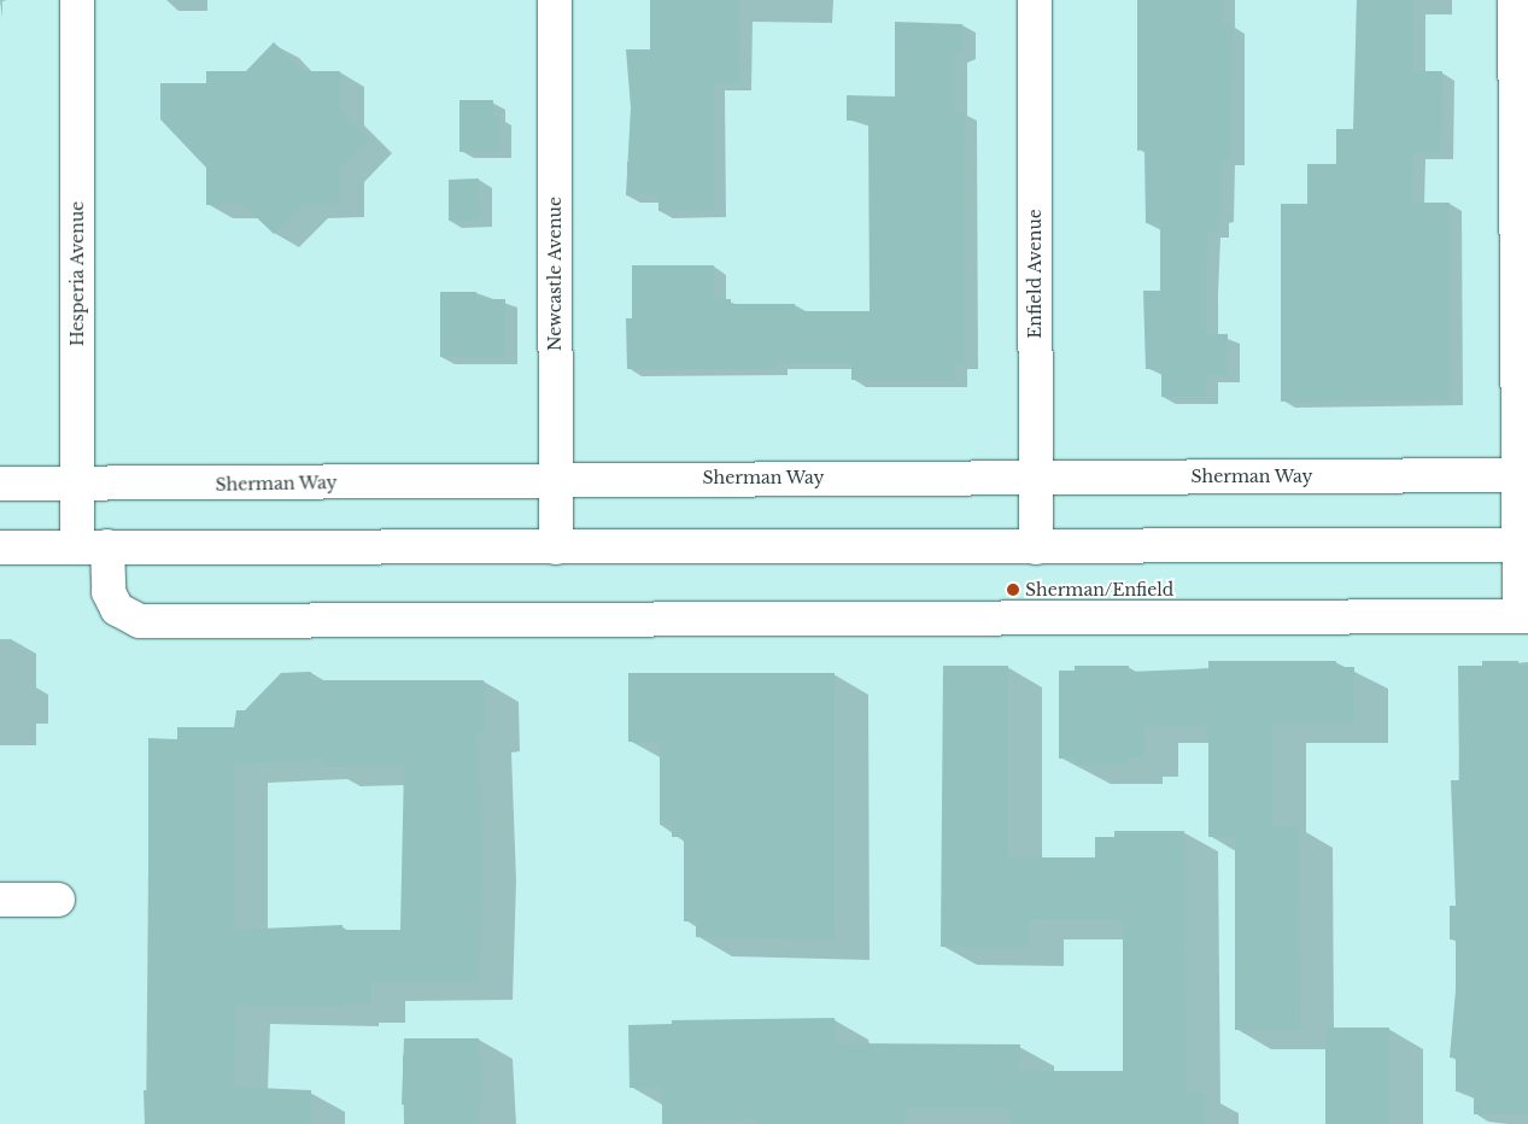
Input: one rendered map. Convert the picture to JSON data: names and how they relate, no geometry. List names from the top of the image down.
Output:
{
  "streets": {
    "street": [
      "Hesperia Avenue",
      "Newcastle Avenue",
      "Enfield Avenue",
      "Sherman Way"
    ]
  },
  "crossings": [
    ["Hesperia Avenue", "Sherman Way"],
    ["Newcastle Avenue", "Sherman Way"],
    ["Enfield Avenue", "Sherman Way"]
  ],
  "places": ["Sherman/Enfield"]
}
